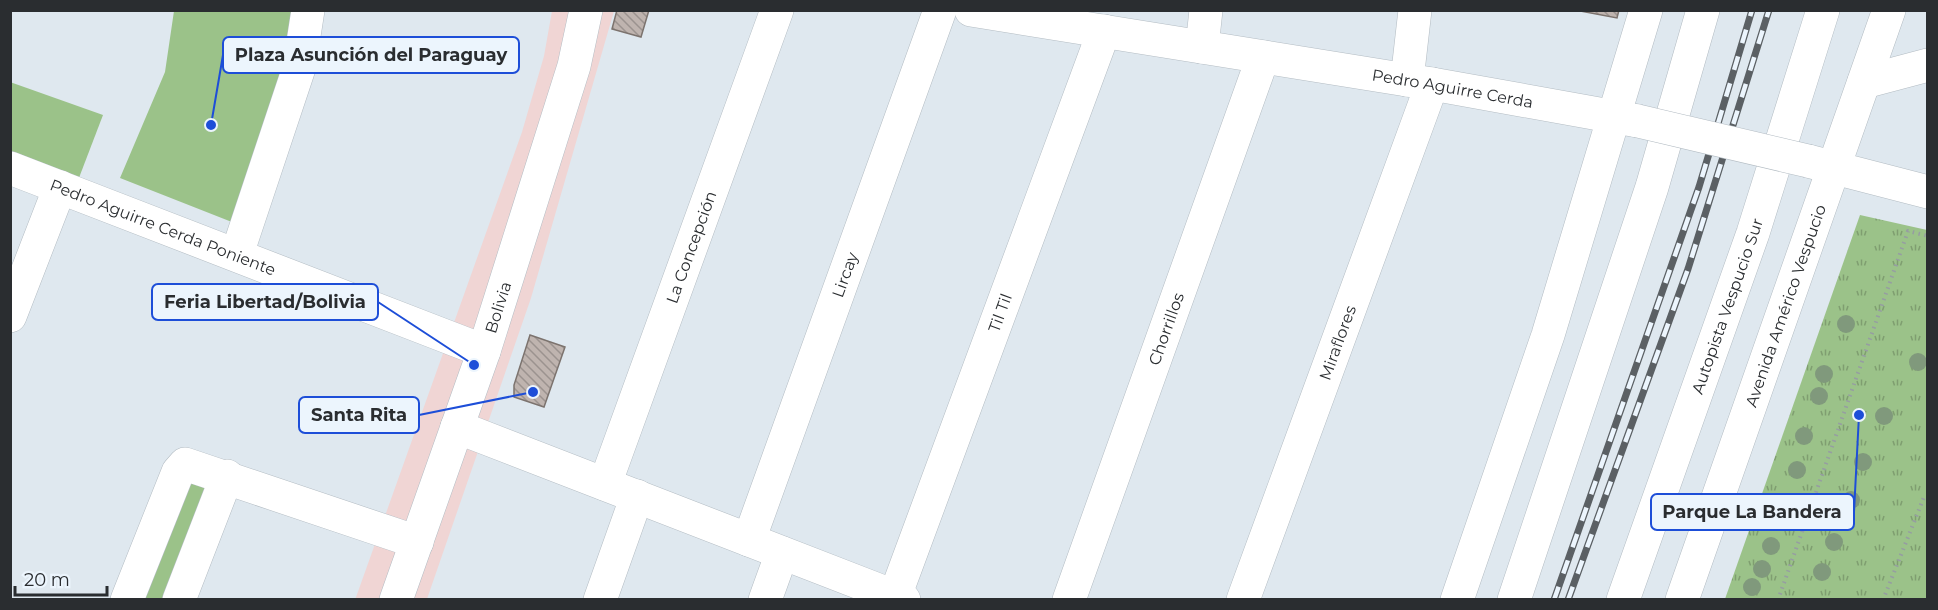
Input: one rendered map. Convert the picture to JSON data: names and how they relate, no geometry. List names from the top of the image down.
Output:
{
  "streets": {
    "main road": [
      "Pedro Aguirre Cerda",
      "Pedro Aguirre Cerda Poniente",
      "La Concepción",
      "Lircay",
      "Avenida Américo Vespucio",
      "Autopista Vespucio Sur",
      "Bolivia",
      "Til Til",
      "Chorrillos",
      "Miraflores"
    ]
  },
  "crossings": [
    ["Pedro Aguirre Cerda", "Avenida Américo Vespucio"],
    ["Pedro Aguirre Cerda", "Til Til"],
    ["Pedro Aguirre Cerda", "Chorrillos"],
    ["Pedro Aguirre Cerda", "Miraflores"],
    ["Pedro Aguirre Cerda Poniente", "Bolivia"]
  ],
  "places": [
    "Plaza Asunción del Paraguay",
    "Feria Libertad/Bolivia",
    "Santa Rita",
    "Parque La Bandera"
  ],
  "scale_bar": "20 m"
}
